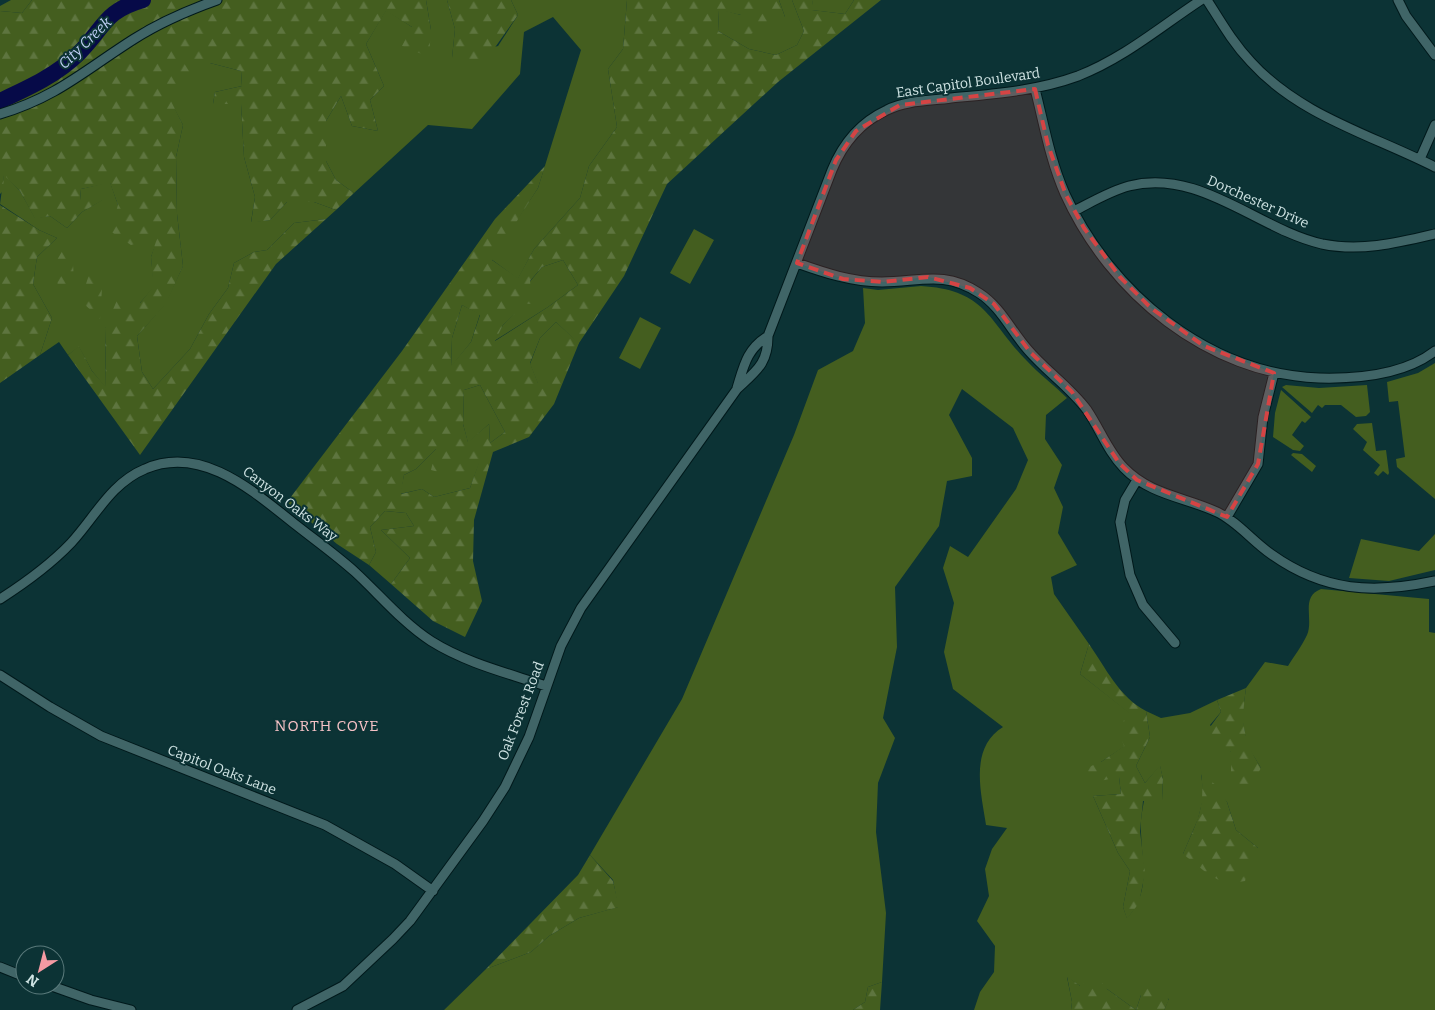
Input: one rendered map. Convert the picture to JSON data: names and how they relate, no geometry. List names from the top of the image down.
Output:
{
  "streets": {
    "street": [
      "East Capitol Boulevard",
      "Dorchester Drive",
      "Canyon Oaks Way",
      "Oak Forest Road",
      "Capitol Oaks Lane"
    ]
  },
  "crossings": [
    ["East Capitol Boulevard", "Oak Forest Road"],
    ["Canyon Oaks Way", "Oak Forest Road"],
    ["Oak Forest Road", "Capitol Oaks Lane"]
  ],
  "districts": ["NORTH COVE"],
  "water": ["City Creek"],
  "north": "bottom left"
}
